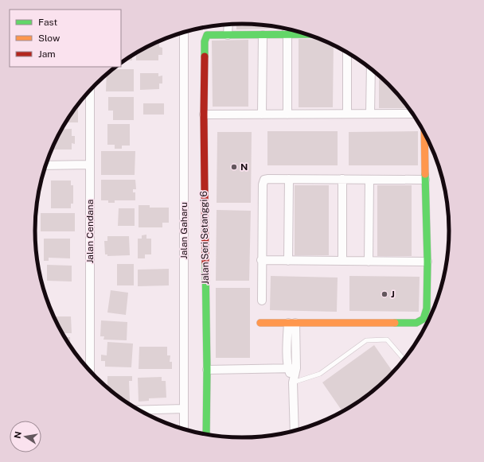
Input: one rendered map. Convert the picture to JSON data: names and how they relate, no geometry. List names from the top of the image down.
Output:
{
  "streets": {
    "street": ["Jalan Gaharu", "Jalan Cendana", "Jalan Seri Setanggi 6"]
  },
  "places": ["N", "J"],
  "legend": ["Fast", "Slow", "Jam"],
  "north": "left"
}
